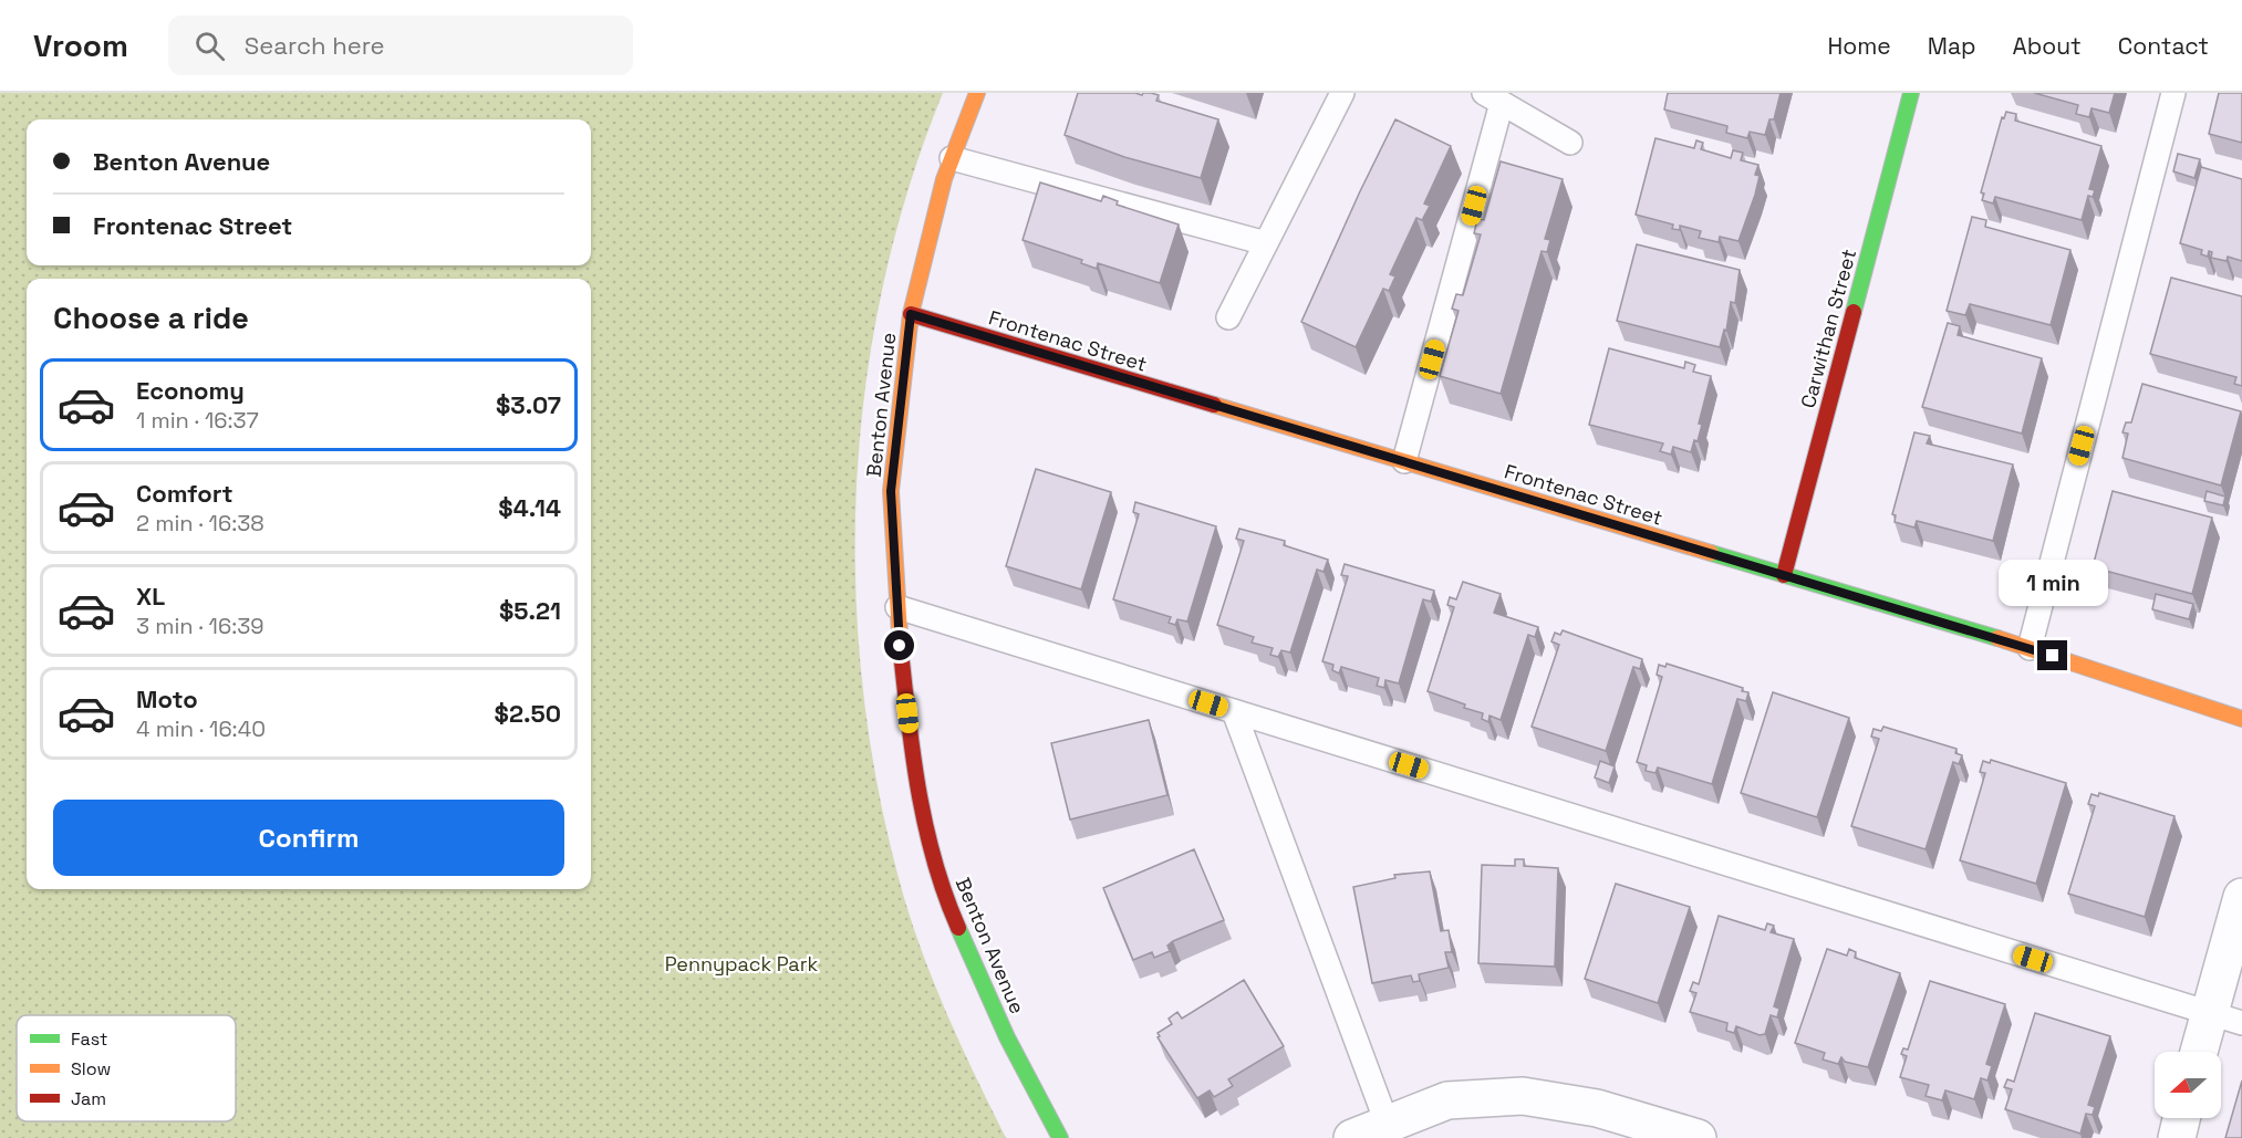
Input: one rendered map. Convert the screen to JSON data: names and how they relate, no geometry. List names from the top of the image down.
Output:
{
  "streets": {
    "street": ["Carwithan Street", "Frontenac Street", "Benton Avenue"]
  },
  "crossings": [
    ["Carwithan Street", "Frontenac Street"],
    ["Frontenac Street", "Benton Avenue"]
  ],
  "parks": ["Pennypack Park"],
  "legend": ["Fast", "Slow", "Jam"],
  "north": "left",
  "page": {
    "header": "Vroom",
    "search": "Search here",
    "nav": [
      "Home",
      "Map",
      "About",
      "Contact"
    ],
    "banner": ["Benton Avenue", "Frontenac Street"],
    "heading": "Choose a ride",
    "list": [
      {
        "name": "Economy",
        "note": "1 min · 16:37",
        "value": "$3.07"
      },
      {
        "name": "Comfort",
        "note": "2 min · 16:38",
        "value": "$4.14"
      },
      {
        "name": "XL",
        "note": "3 min · 16:39",
        "value": "$5.21"
      },
      {
        "name": "Moto",
        "note": "4 min · 16:40",
        "value": "$2.50"
      }
    ],
    "bubble": "1 min",
    "buttons": "Confirm"
  }
}
